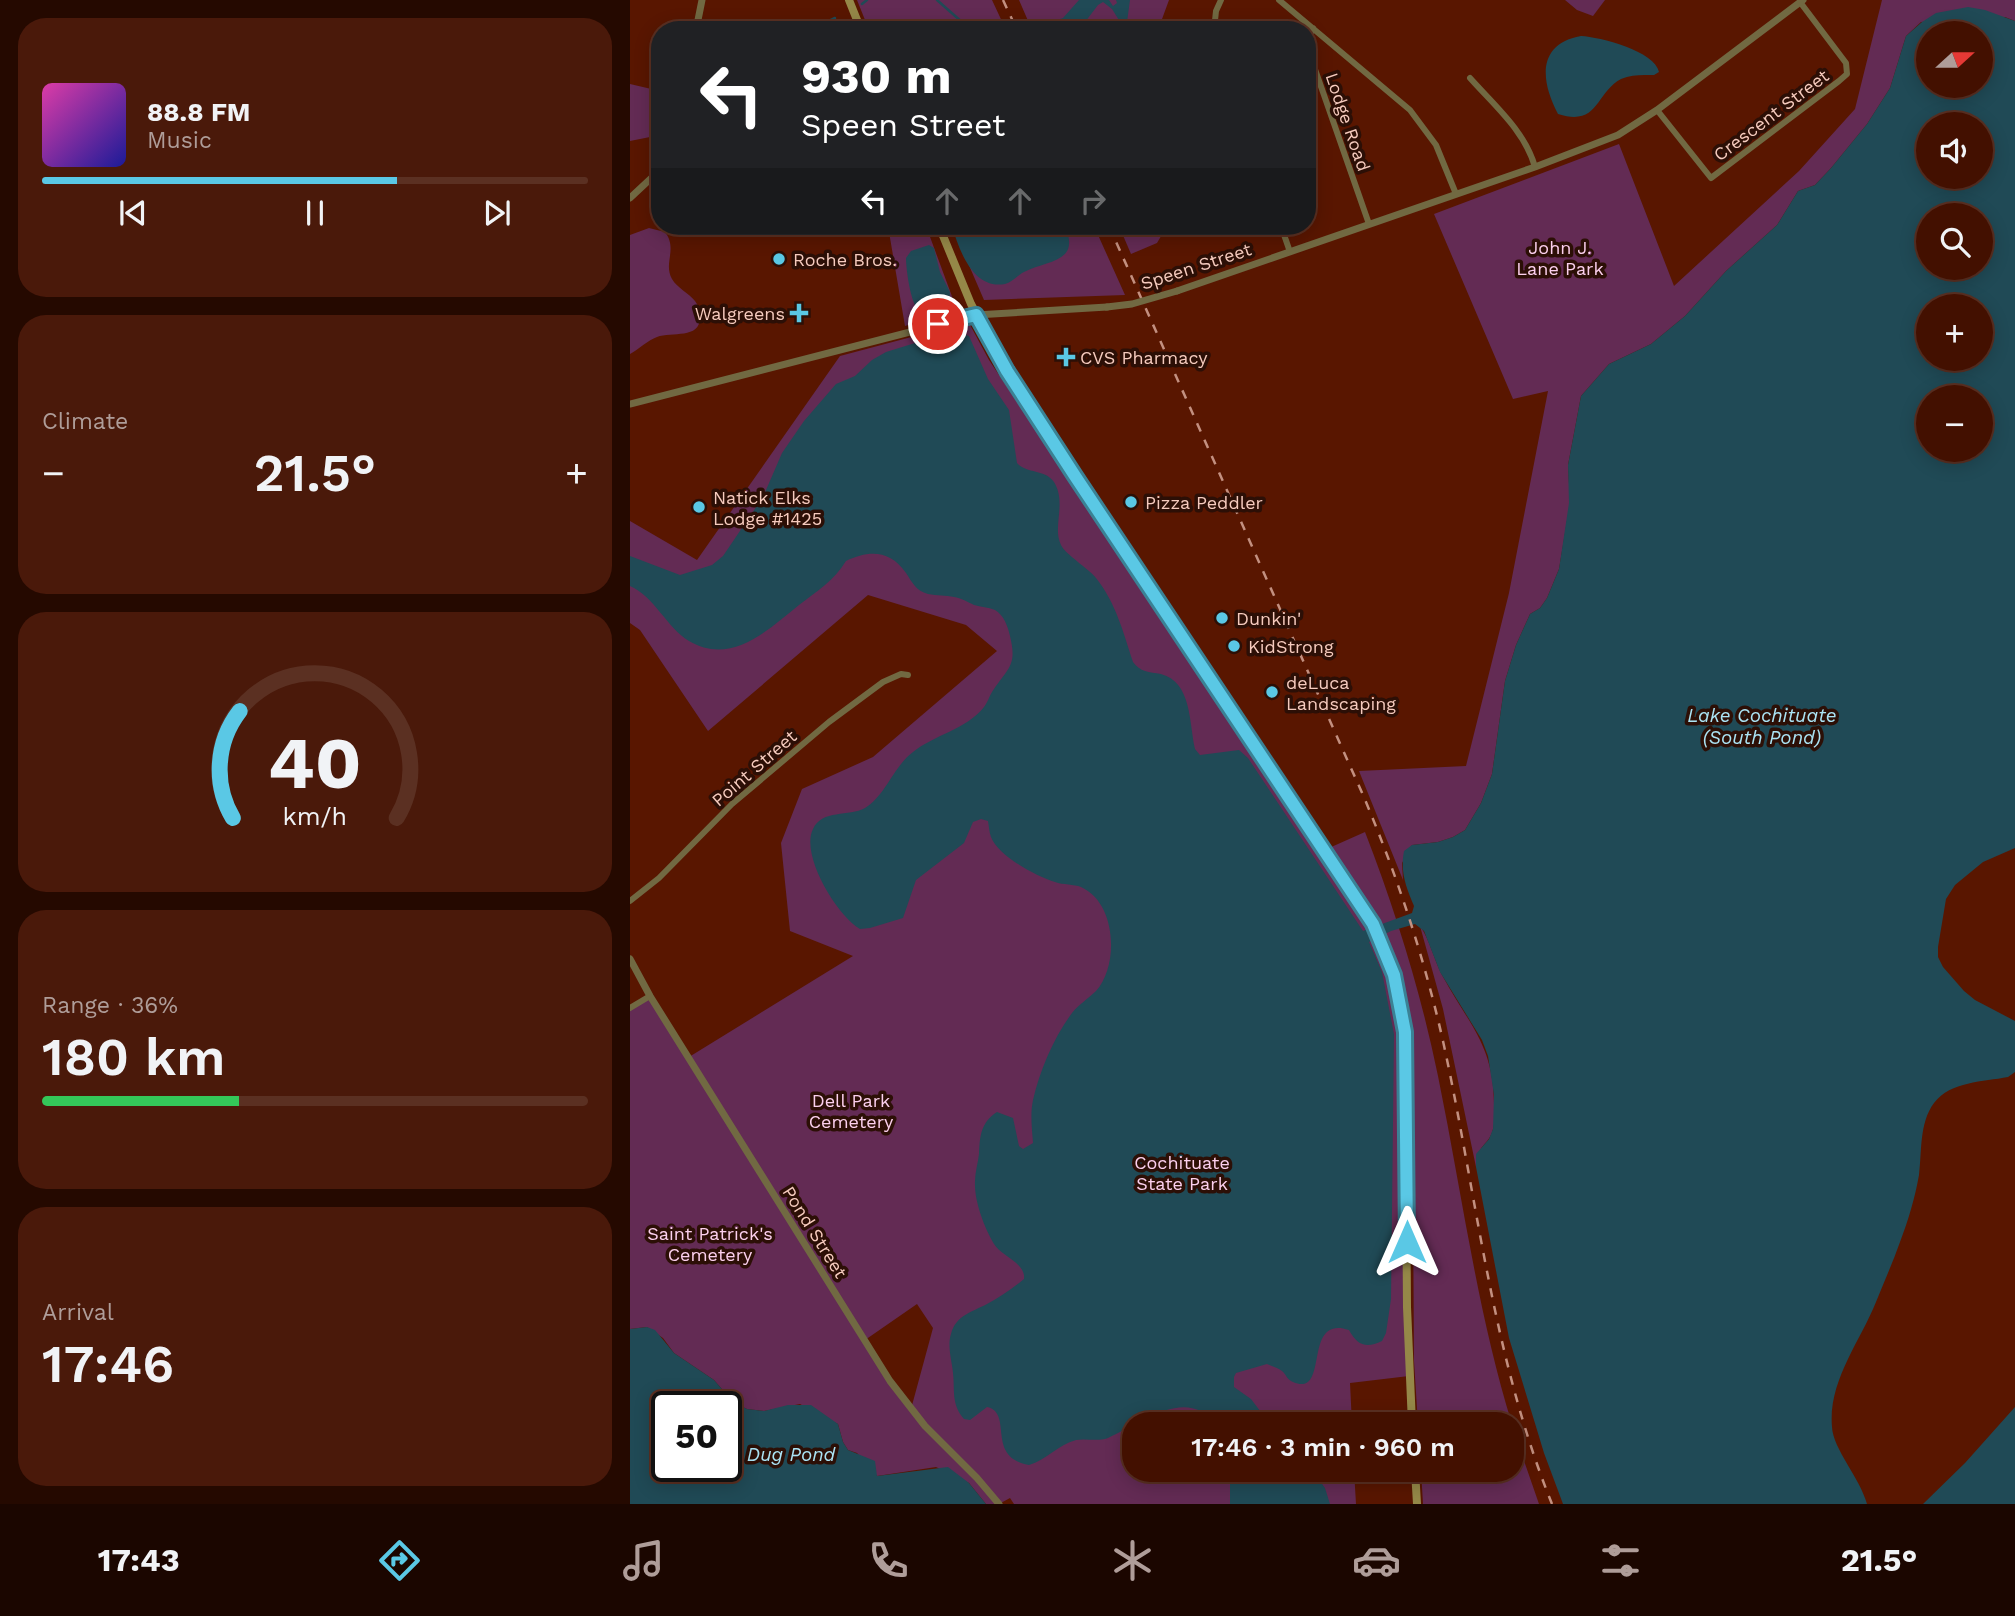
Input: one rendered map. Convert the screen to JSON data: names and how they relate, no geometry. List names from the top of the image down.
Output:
{
  "streets": {
    "street": [
      "Crescent Street",
      "Lodge Road",
      "Speen Street",
      "Point Street",
      "Pond Street"
    ]
  },
  "crossings": [
    ["Crescent Street", "Speen Street"],
    ["Lodge Road", "Speen Street"]
  ],
  "water": ["Lake Cochituate (South Pond)", "Dug Pond"],
  "parks": [
    "John J. Lane Park",
    "Dell Park Cemetery",
    "Cochituate State Park",
    "Saint Patrick's Cemetery"
  ],
  "places": {
    "other": [
      "Roche Bros.",
      "Pizza Peddler",
      "Natick Elks Lodge #1425",
      "Dunkin'",
      "KidStrong",
      "deLuca Landscaping"
    ],
    "health": ["Walgreens", "CVS Pharmacy"]
  },
  "north": "right",
  "page": {
    "map_buttons": ["+", "−"],
    "turn": ["930 m", "Speen Street"],
    "song": ["88.8 FM", "Music"],
    "tile": [
      "Climate",
      ["Range · 36%", "180 km"],
      ["Arrival", "17:46"]
    ],
    "heat": ["−", "21.5°", "+"],
    "limit": "50",
    "trip": "17:46 · 3 min · 960 m",
    "tabs": ["17:43", "21.5°"],
    "gauge": ["40", "km/h"]
  }
}
